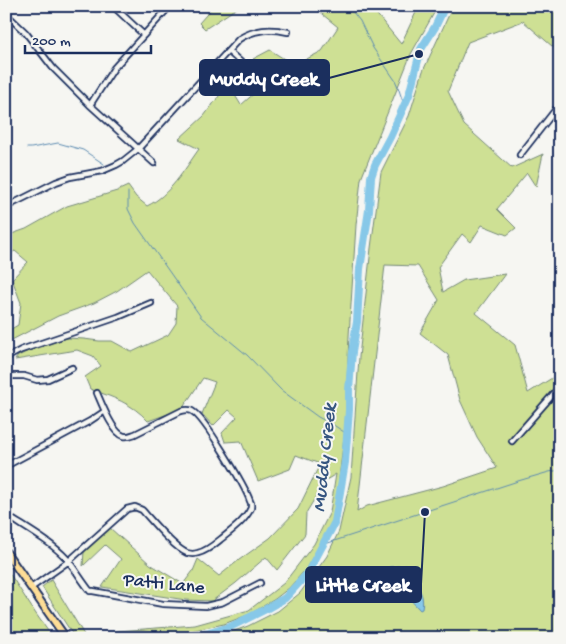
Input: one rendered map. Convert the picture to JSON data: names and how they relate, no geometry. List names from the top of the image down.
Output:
{
  "streets": {
    "street": ["Patti Lane"]
  },
  "water": ["Muddy Creek"],
  "places": ["Muddy Creek", "Little Creek"],
  "scale_bar": "200 m"
}
